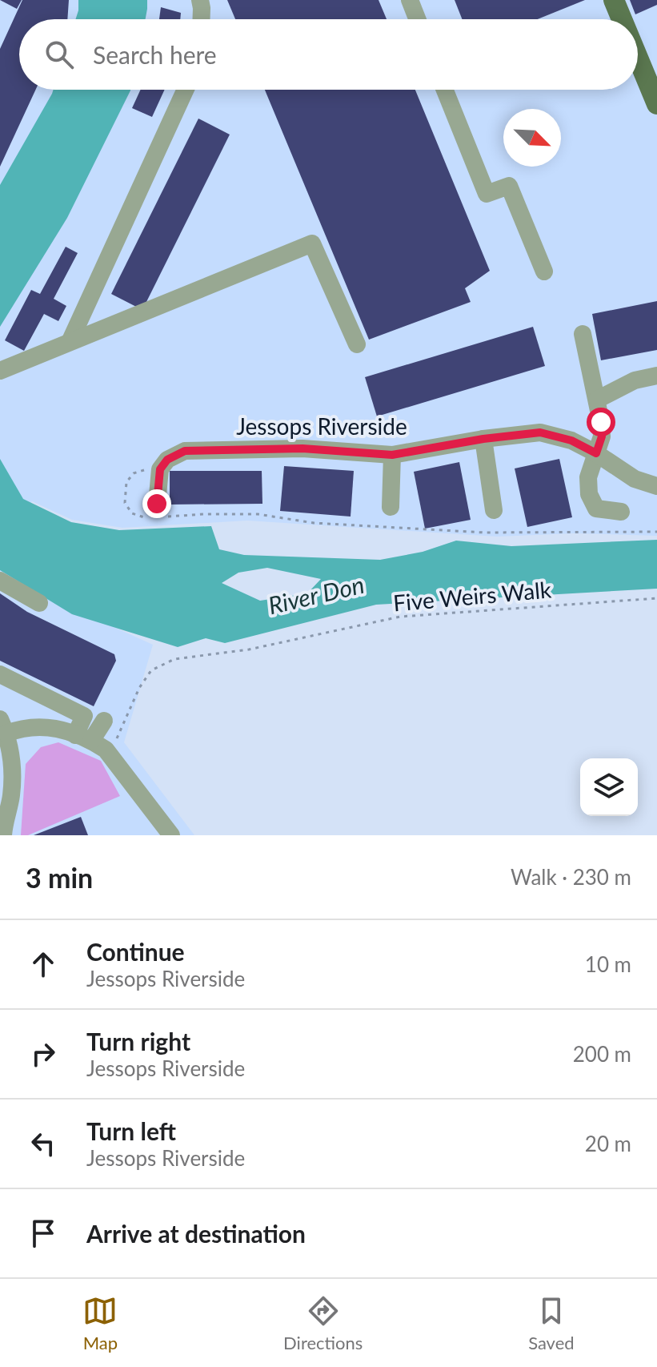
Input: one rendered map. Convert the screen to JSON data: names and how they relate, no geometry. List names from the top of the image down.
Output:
{
  "streets": {
    "street": ["Jessops Riverside"],
    "path": ["Five Weirs Walk"]
  },
  "water": ["River Don"],
  "north": "bottom right",
  "page": {
    "search": "Search here",
    "heading": ["3 min", "Walk · 230 m"],
    "list": [
      ["Continue", "Jessops Riverside", "10 m"],
      ["Turn right", "Jessops Riverside", "200 m"],
      ["Turn left", "Jessops Riverside", "20 m"],
      "Arrive at destination"
    ],
    "nav": ["Map", "Directions", "Saved"]
  }
}
